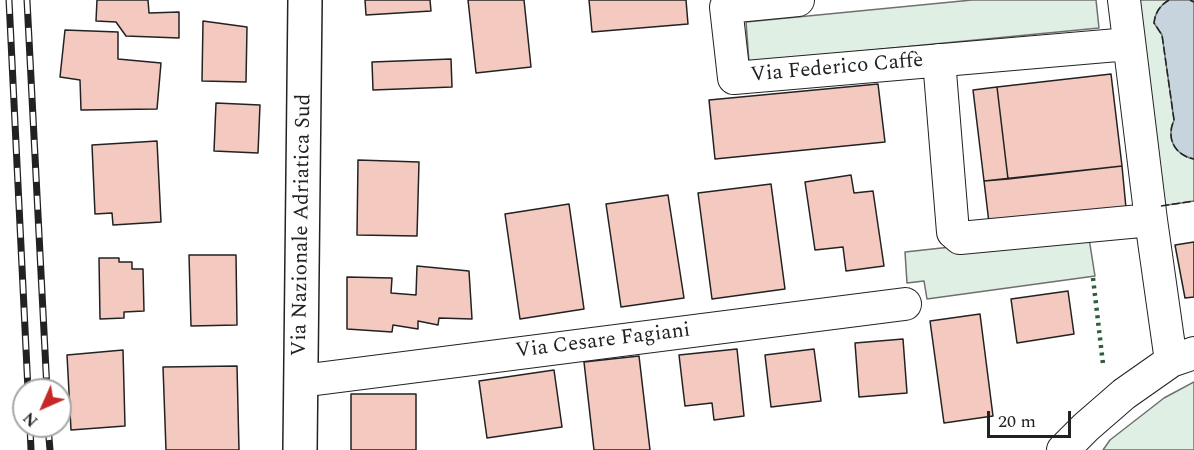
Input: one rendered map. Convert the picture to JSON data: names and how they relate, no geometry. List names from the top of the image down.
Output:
{
  "streets": {
    "main road": ["Via Nazionale Adriatica Sud"],
    "street": ["Via Federico Caffè", "Via Cesare Fagiani"]
  },
  "crossings": [
    ["Via Nazionale Adriatica Sud", "Via Cesare Fagiani"]
  ],
  "scale_bar": "20 m",
  "north": "bottom left"
}
